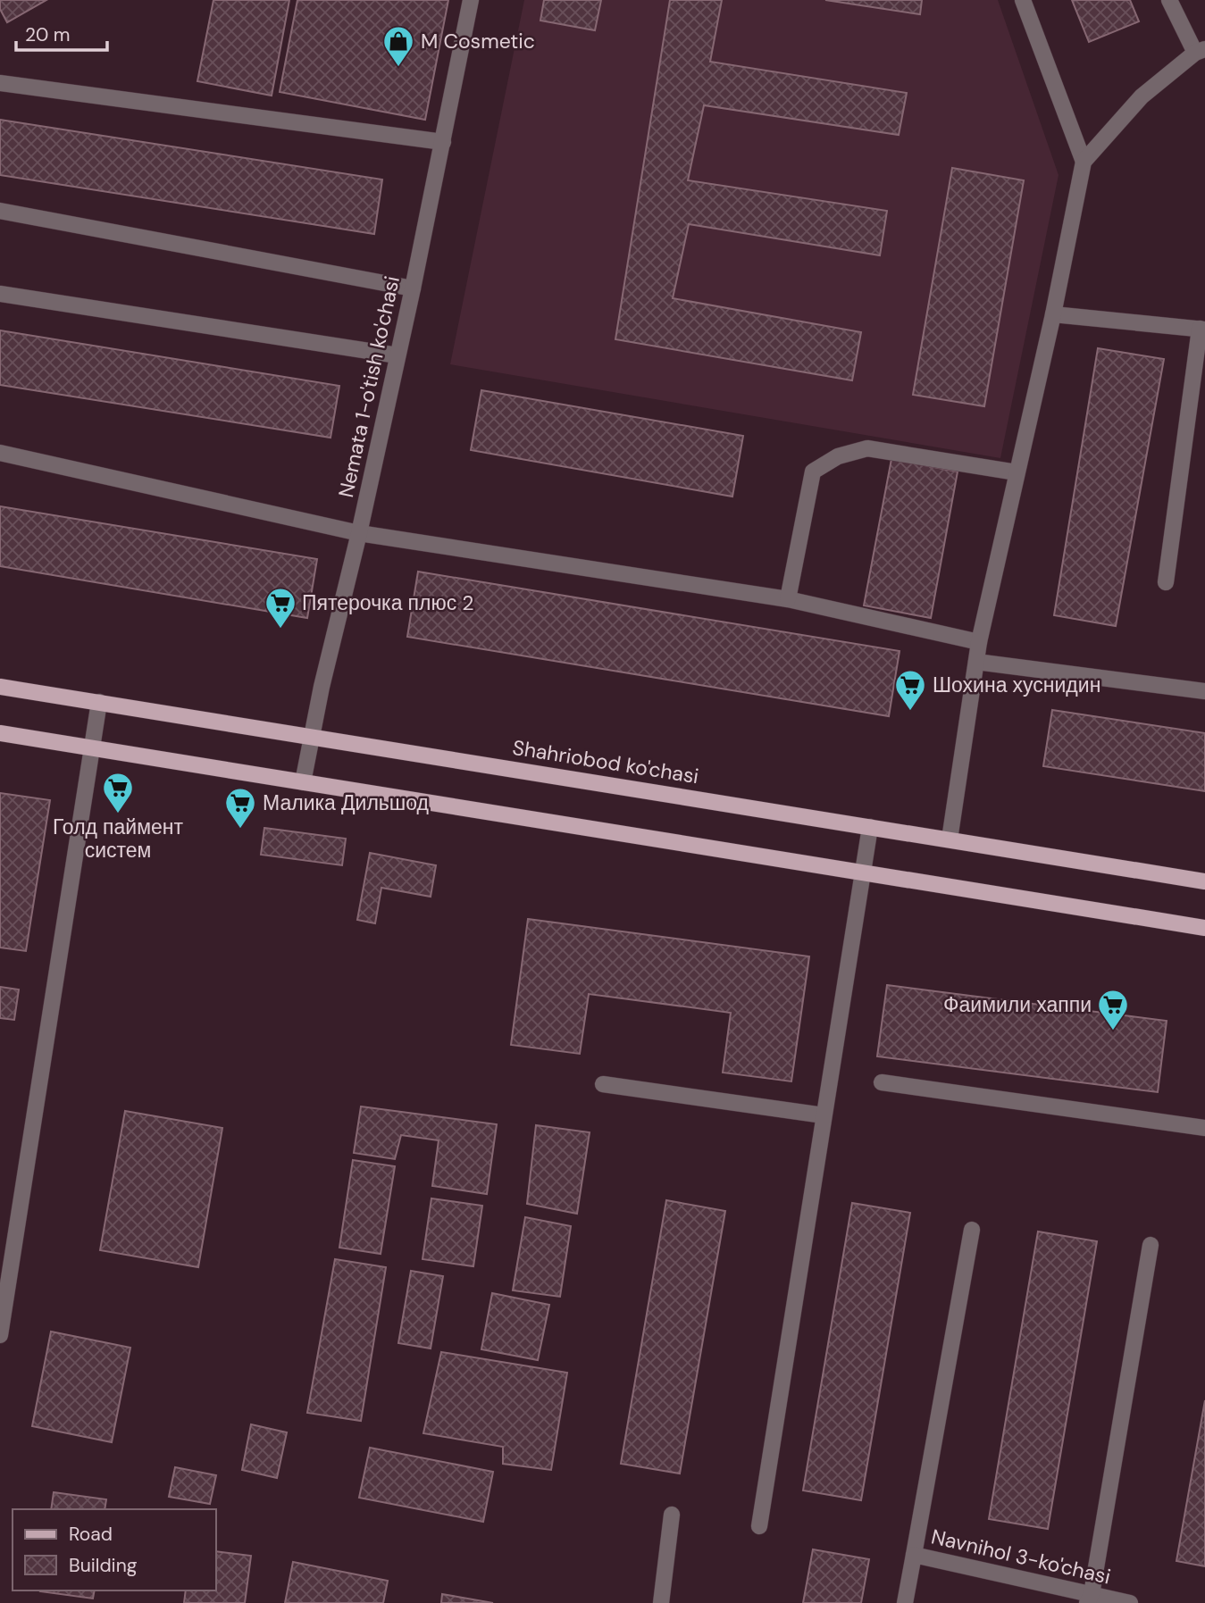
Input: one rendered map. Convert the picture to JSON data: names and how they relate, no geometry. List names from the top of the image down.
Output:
{
  "streets": {
    "main road": ["Shahriobod ko'chasi"],
    "street": ["Nemata 1-o'tish ko'chasi", "Navnihol 3-ko'chasi"]
  },
  "crossings": [
    ["Nemata 1-o'tish ko'chasi", "Shahriobod ko'chasi"]
  ],
  "places": {
    "shop": ["M Cosmetic"],
    "supermarket": [
      "Пятерочка плюс 2",
      "Шохина хуснидин",
      "Голд паймент систем",
      "Малика Дильшод",
      "Фаимили хаппи"
    ]
  },
  "legend": ["Road", "Building"],
  "scale_bar": "20 m"
}
